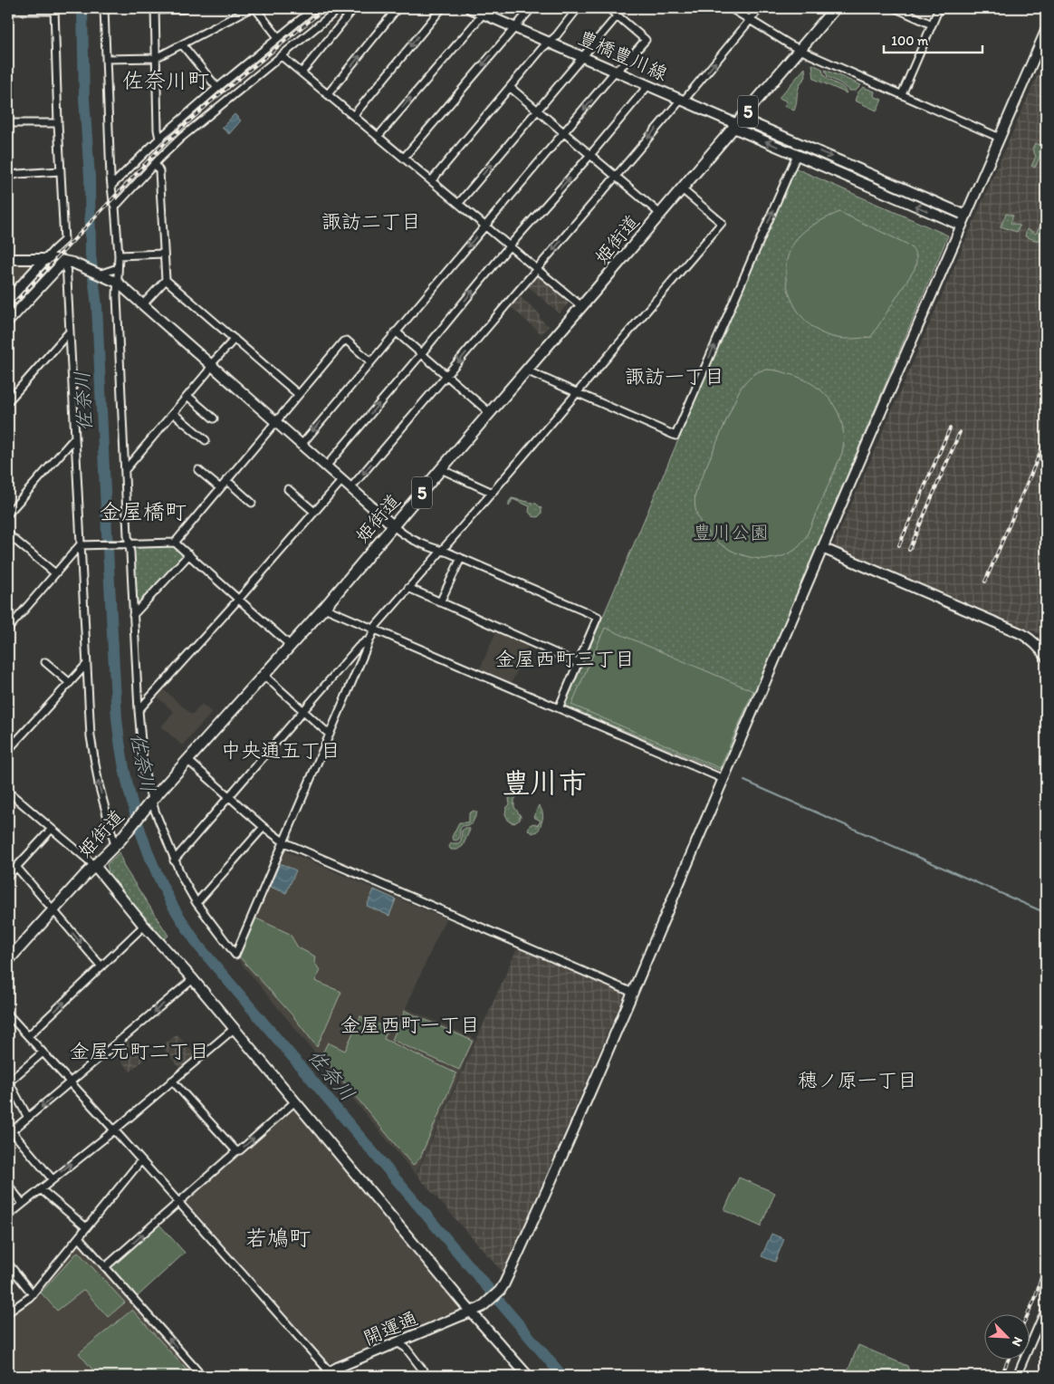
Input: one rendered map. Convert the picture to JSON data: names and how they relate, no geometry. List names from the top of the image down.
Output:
{
  "streets": {
    "main road": ["5", "姫街道"],
    "street": ["豊橋豊川線", "開運通"]
  },
  "crossings": [
    ["豊橋豊川線", "姫街道"]
  ],
  "districts": [
    "佐奈川町",
    "諏訪二丁目",
    "諏訪一丁目",
    "金屋橋町",
    "金屋西町三丁目",
    "中央通五丁目",
    "豊川市",
    "金屋西町一丁目",
    "金屋元町二丁目",
    "穂ノ原一丁目",
    "若鳩町"
  ],
  "water": ["佐奈川"],
  "parks": ["豊川公園"],
  "scale_bar": "100 m",
  "north": "bottom right"
}
